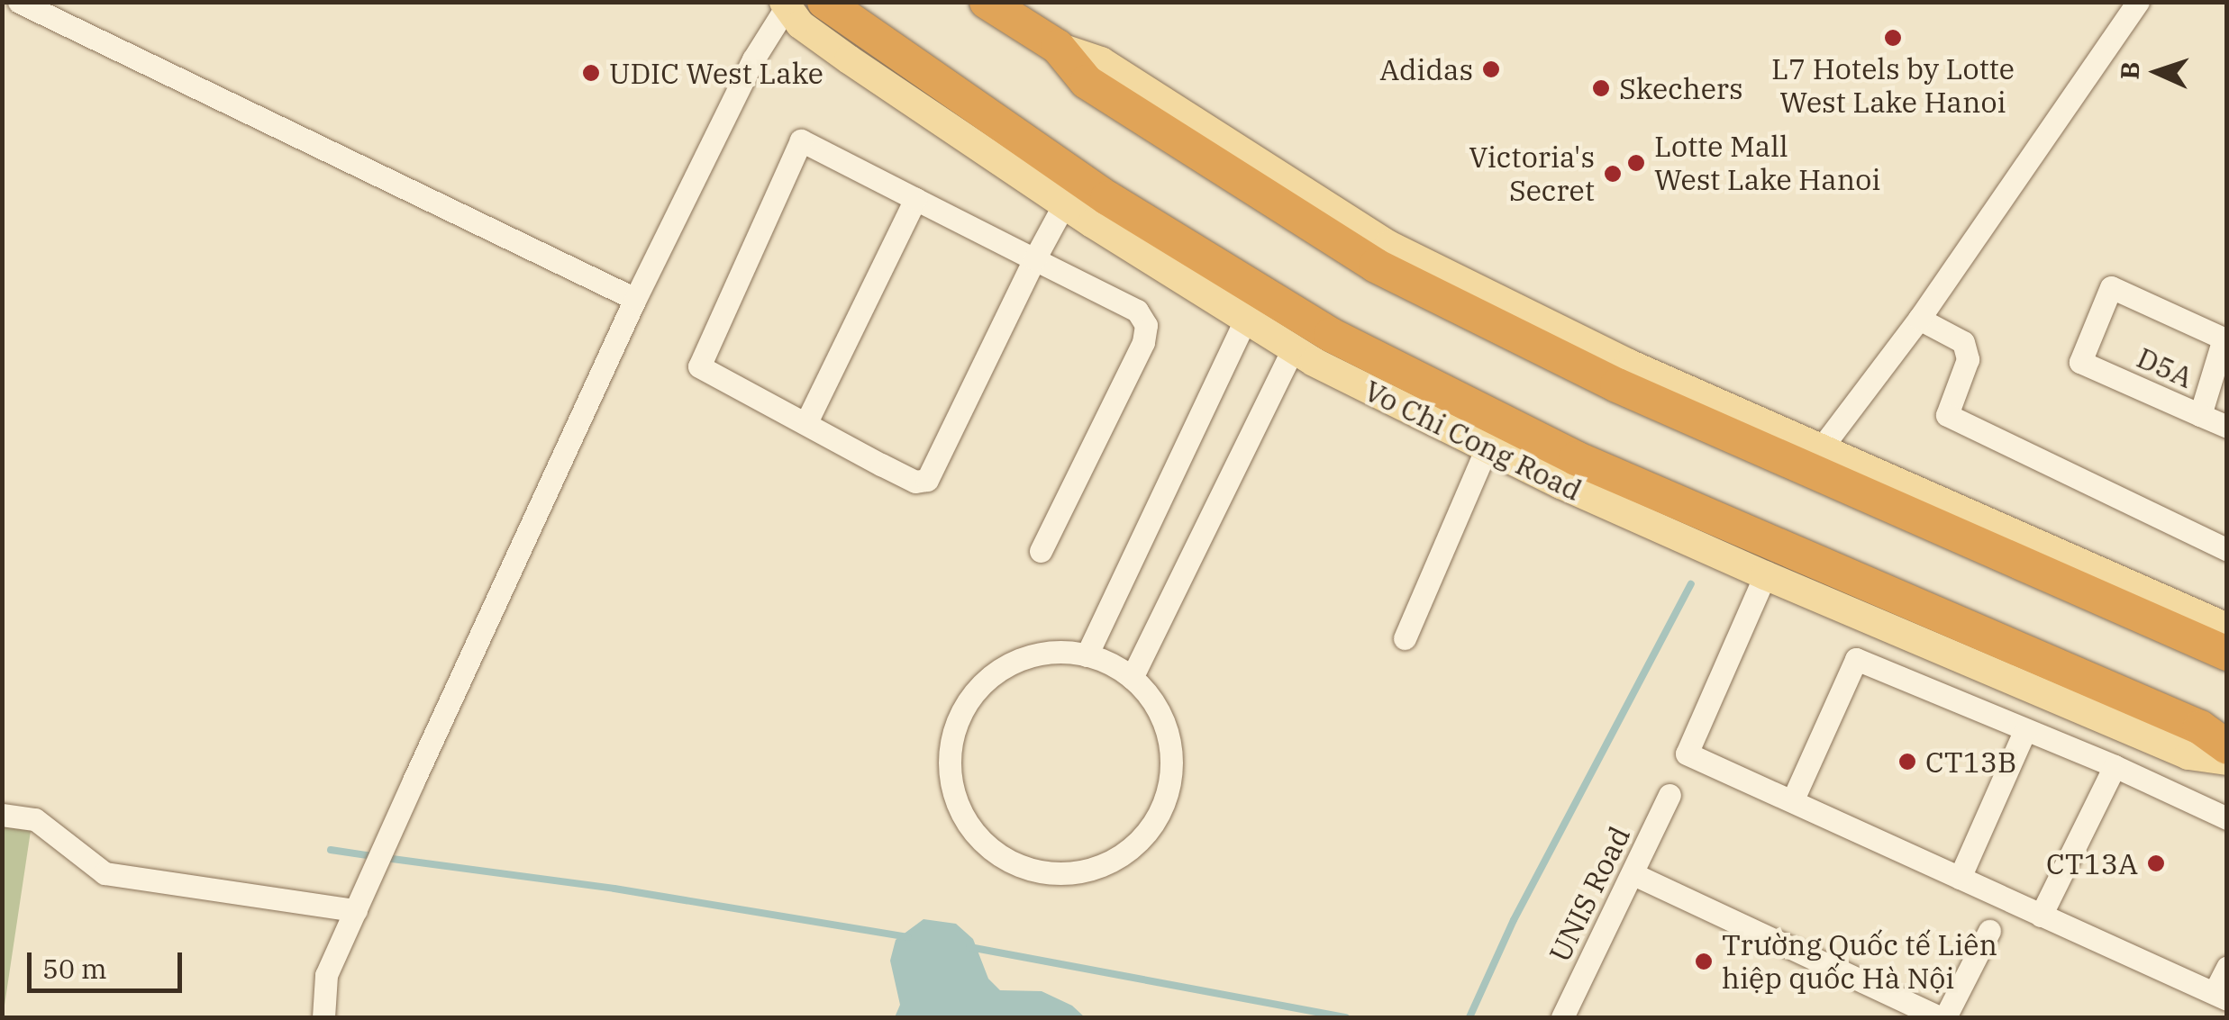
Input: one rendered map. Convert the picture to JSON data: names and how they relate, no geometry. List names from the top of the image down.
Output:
{
  "streets": {
    "highway": ["Vo Chi Cong Road"],
    "street": ["D5A", "UNIS Road"]
  },
  "places": [
    "L7 Hotels by Lotte West Lake Hanoi",
    "Adidas",
    "UDIC West Lake",
    "Skechers",
    "Lotte Mall West Lake Hanoi",
    "Victoria's Secret",
    "CT13B",
    "CT13A",
    "Trường Quốc tế Liên hiệp quốc Hà Nội"
  ],
  "scale_bar": "50 m",
  "north": "left"
}
